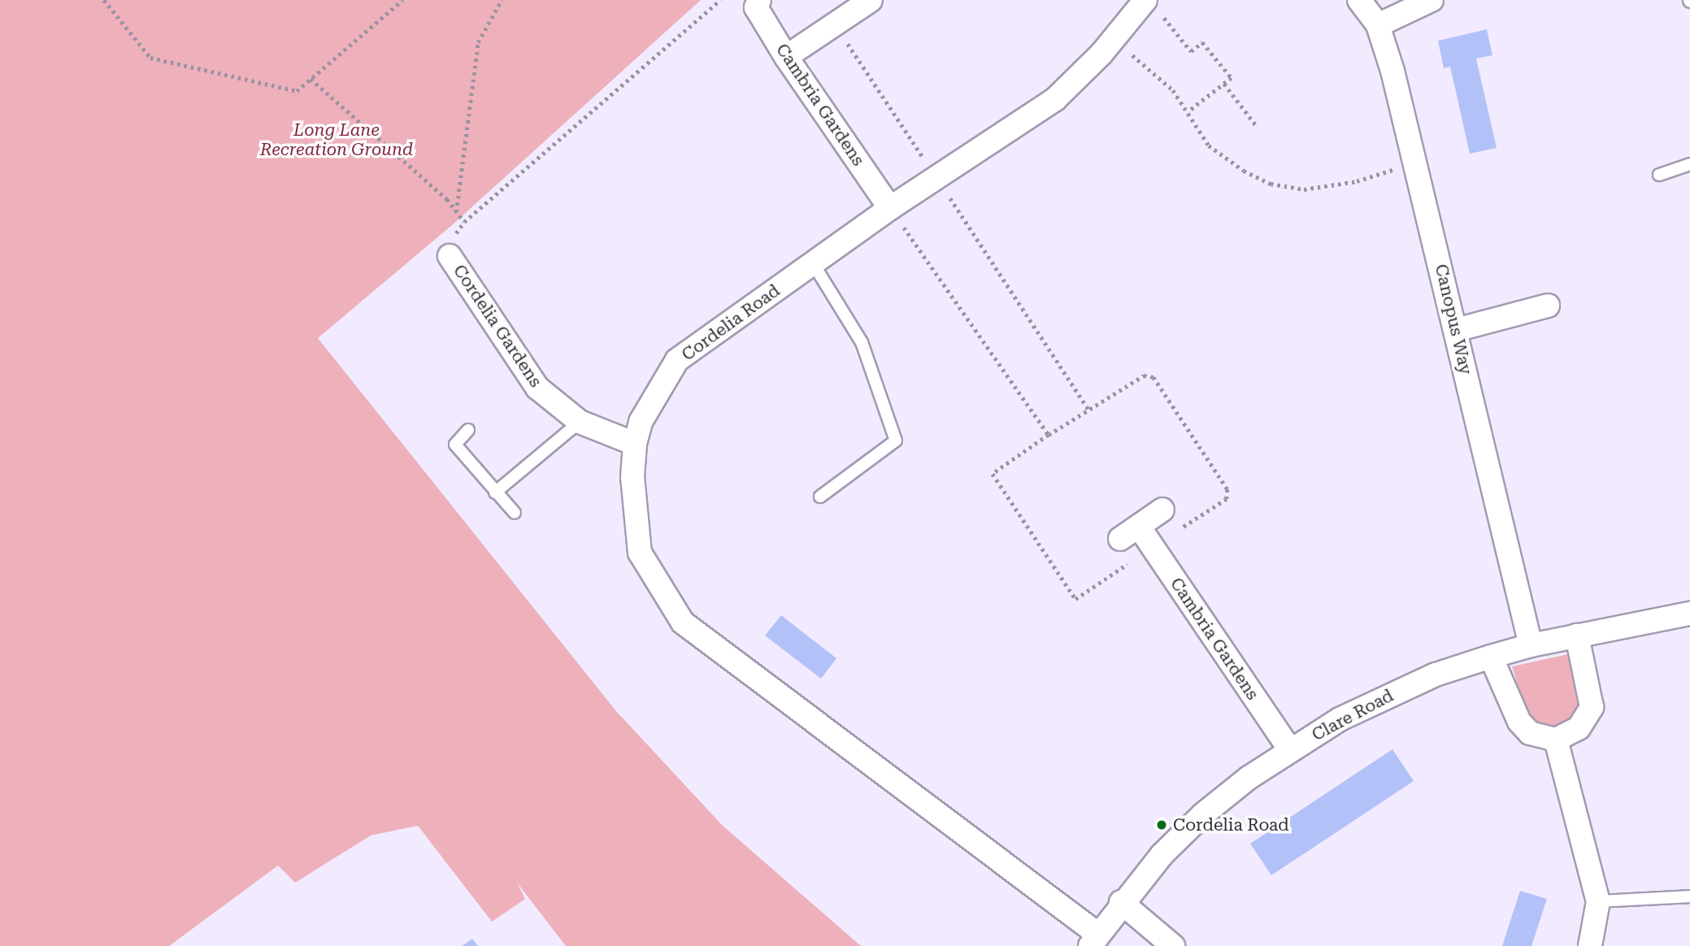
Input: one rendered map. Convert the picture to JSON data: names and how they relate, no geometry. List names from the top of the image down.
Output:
{
  "streets": {
    "street": [
      "Cambria Gardens",
      "Canopus Way",
      "Cordelia Road",
      "Cordelia Gardens",
      "Clare Road"
    ]
  },
  "crossings": [
    ["Cambria Gardens", "Cordelia Road"],
    ["Cambria Gardens", "Clare Road"],
    ["Canopus Way", "Clare Road"],
    ["Cordelia Road", "Cordelia Gardens"],
    ["Cordelia Road", "Clare Road"]
  ],
  "parks": ["Long Lane Recreation Ground"],
  "places": ["Cordelia Road"]
}
